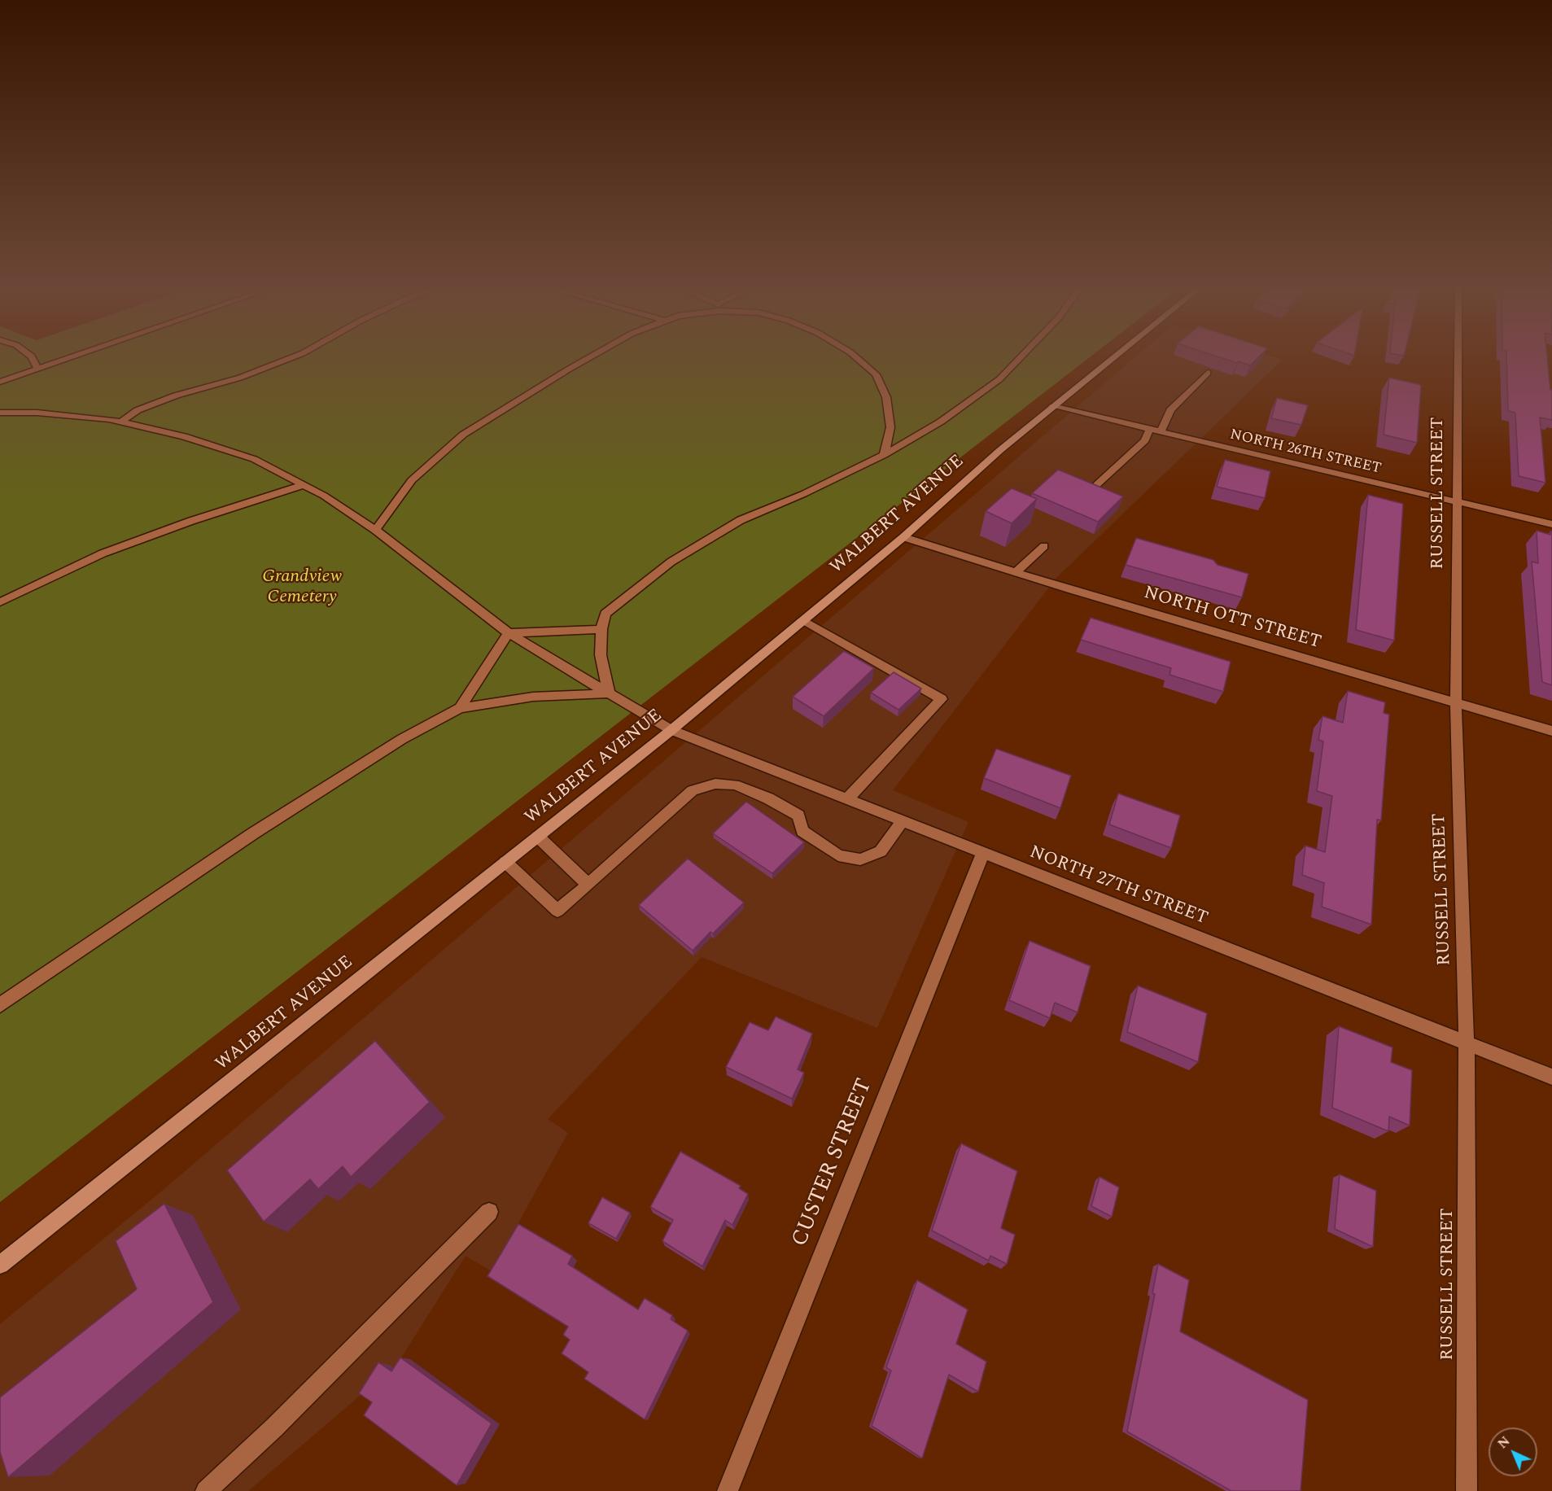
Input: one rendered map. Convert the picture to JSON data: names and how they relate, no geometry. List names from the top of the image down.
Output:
{
  "streets": {
    "main road": ["WALBERT AVENUE"],
    "street": [
      "NORTH 26TH STREET",
      "RUSSELL STREET",
      "NORTH OTT STREET",
      "NORTH 27TH STREET",
      "CUSTER STREET"
    ]
  },
  "crossings": [
    ["NORTH 26TH STREET", "RUSSELL STREET"],
    ["NORTH 26TH STREET", "WALBERT AVENUE"],
    ["RUSSELL STREET", "NORTH OTT STREET"],
    ["RUSSELL STREET", "NORTH 27TH STREET"],
    ["WALBERT AVENUE", "NORTH OTT STREET"],
    ["WALBERT AVENUE", "NORTH 27TH STREET"],
    ["NORTH 27TH STREET", "CUSTER STREET"]
  ],
  "parks": ["Grandview Cemetery"],
  "north": "top left"
}
